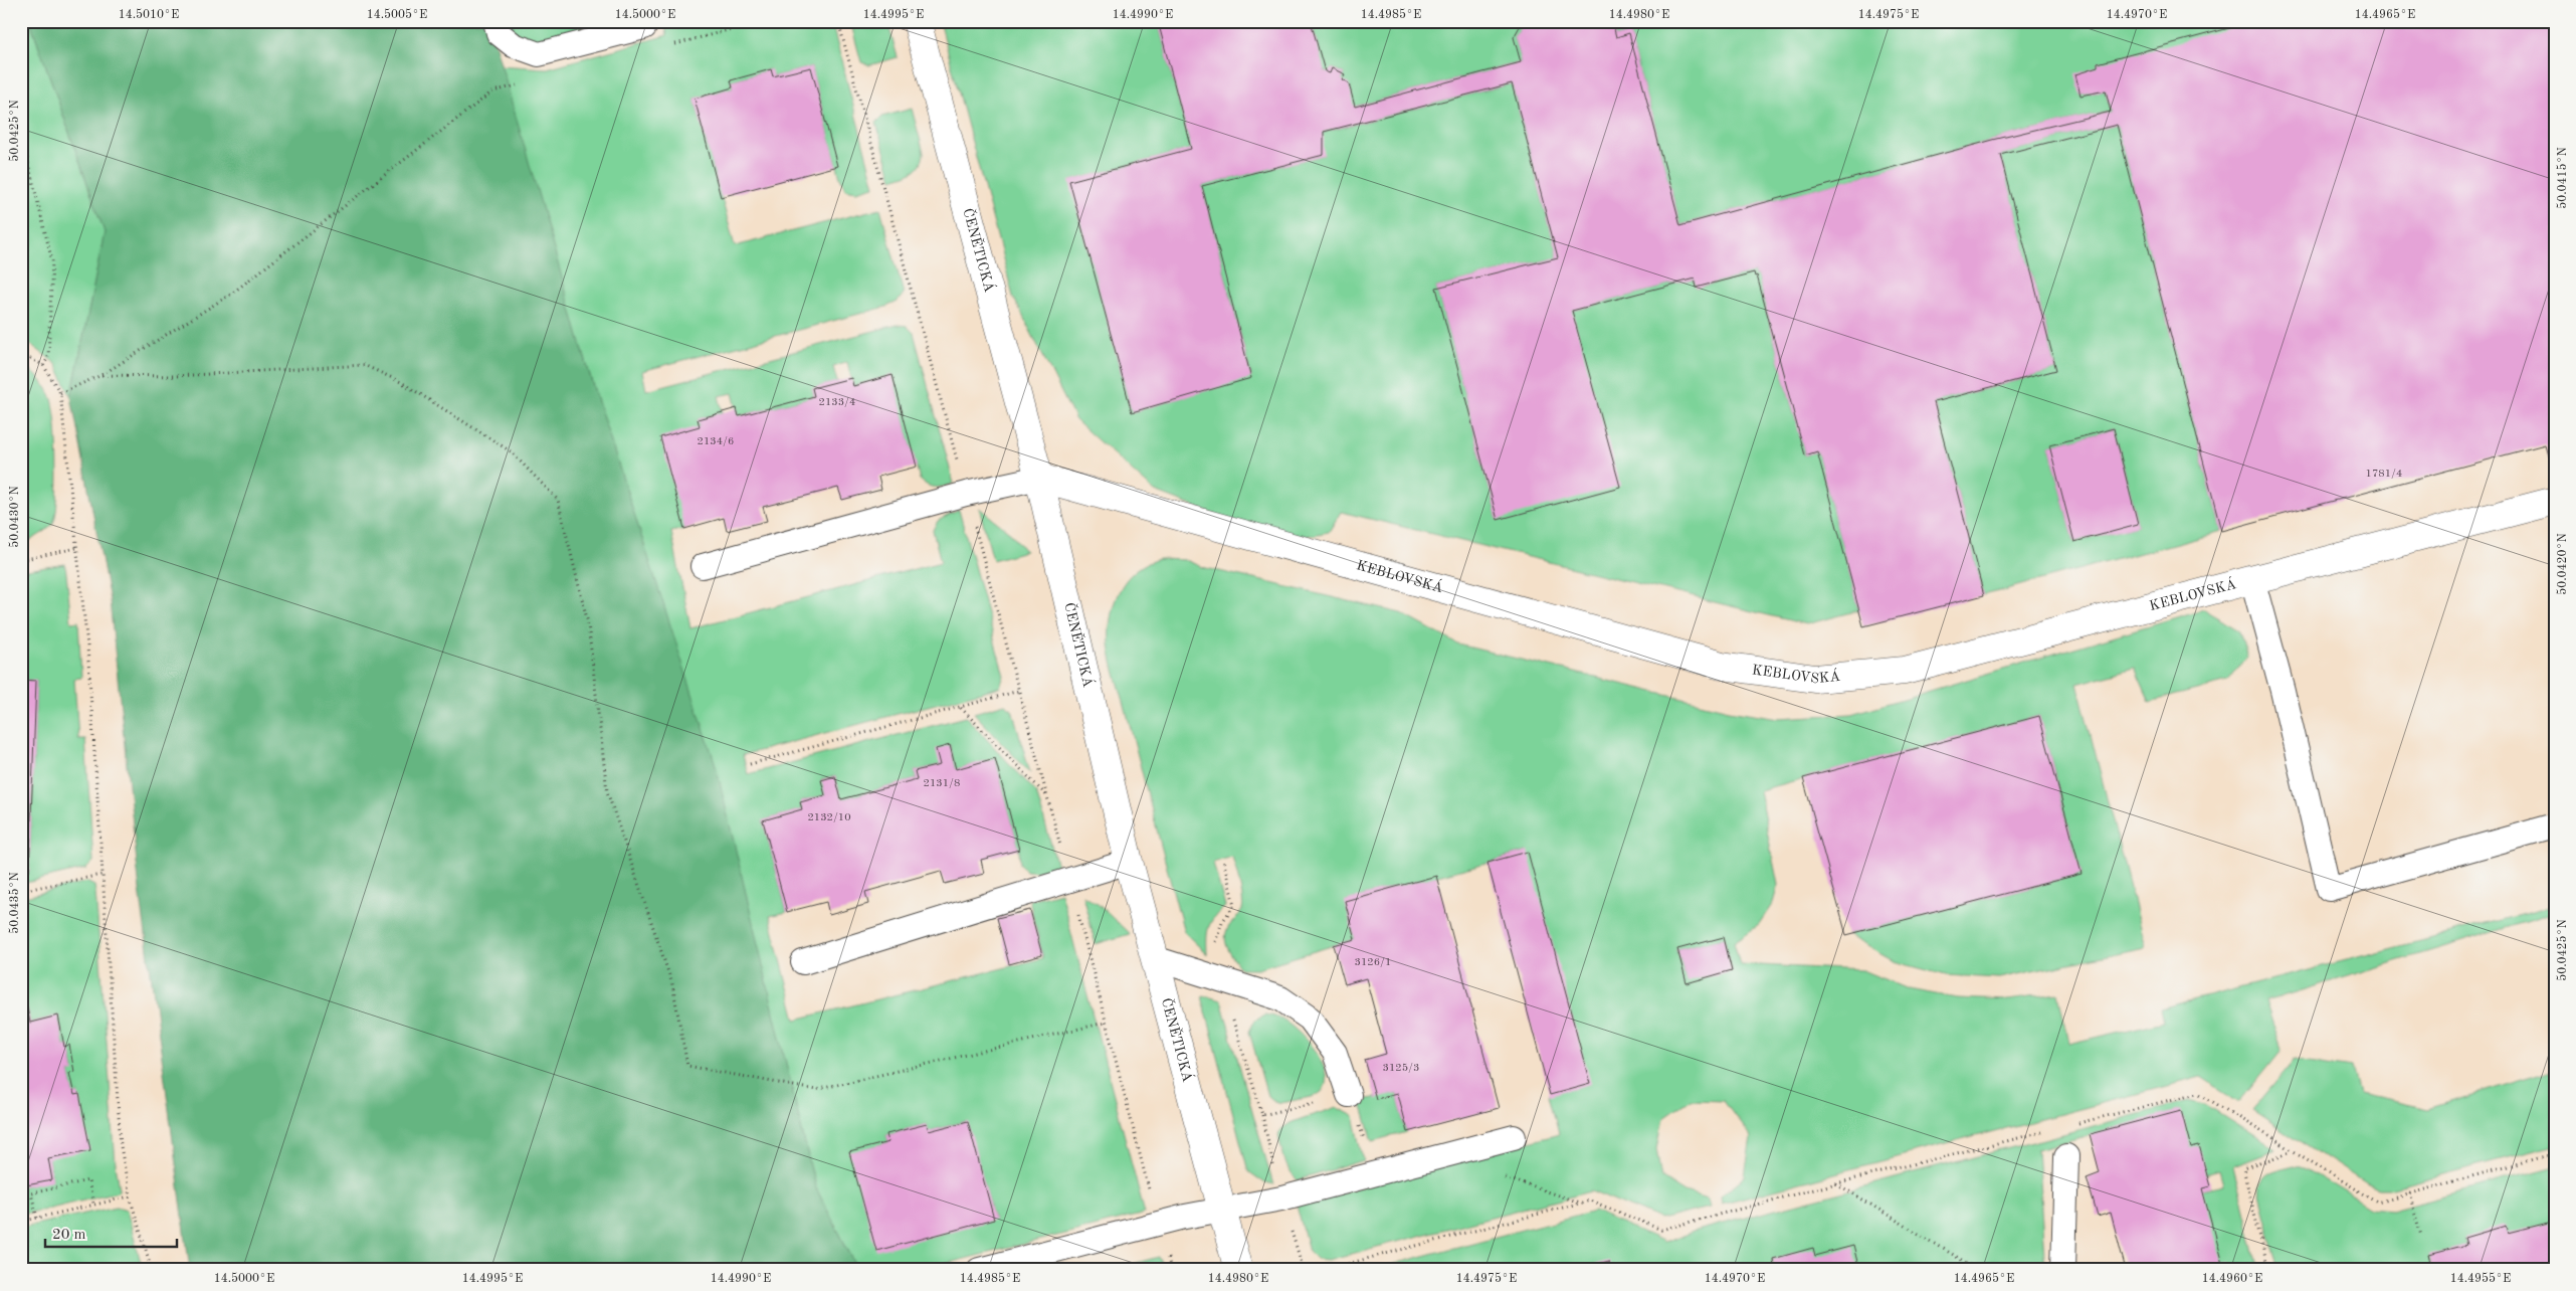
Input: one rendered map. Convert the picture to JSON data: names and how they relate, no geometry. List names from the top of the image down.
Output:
{
  "streets": {
    "street": ["ČENĚTICKÁ", "KEBLOVSKÁ"]
  },
  "crossings": [
    ["ČENĚTICKÁ", "KEBLOVSKÁ"]
  ],
  "house_numbers": [
    "2133/4",
    "2134/6",
    "1781/4",
    "2131/8",
    "2132/10",
    "3126/1",
    "3125/3"
  ],
  "scale_bar": "20 m",
  "coordinates": [
    "14.5010°E",
    "14.5005°E",
    "14.5000°E",
    "14.4995°E",
    "14.4990°E",
    "14.4985°E",
    "14.4980°E",
    "14.4975°E",
    "14.4970°E",
    "14.4965°E",
    "50.0425°N",
    "50.0415°N",
    "50.0430°N",
    "50.0420°N",
    "50.0435°N",
    "14.4960°E",
    "14.4955°E"
  ]
}
